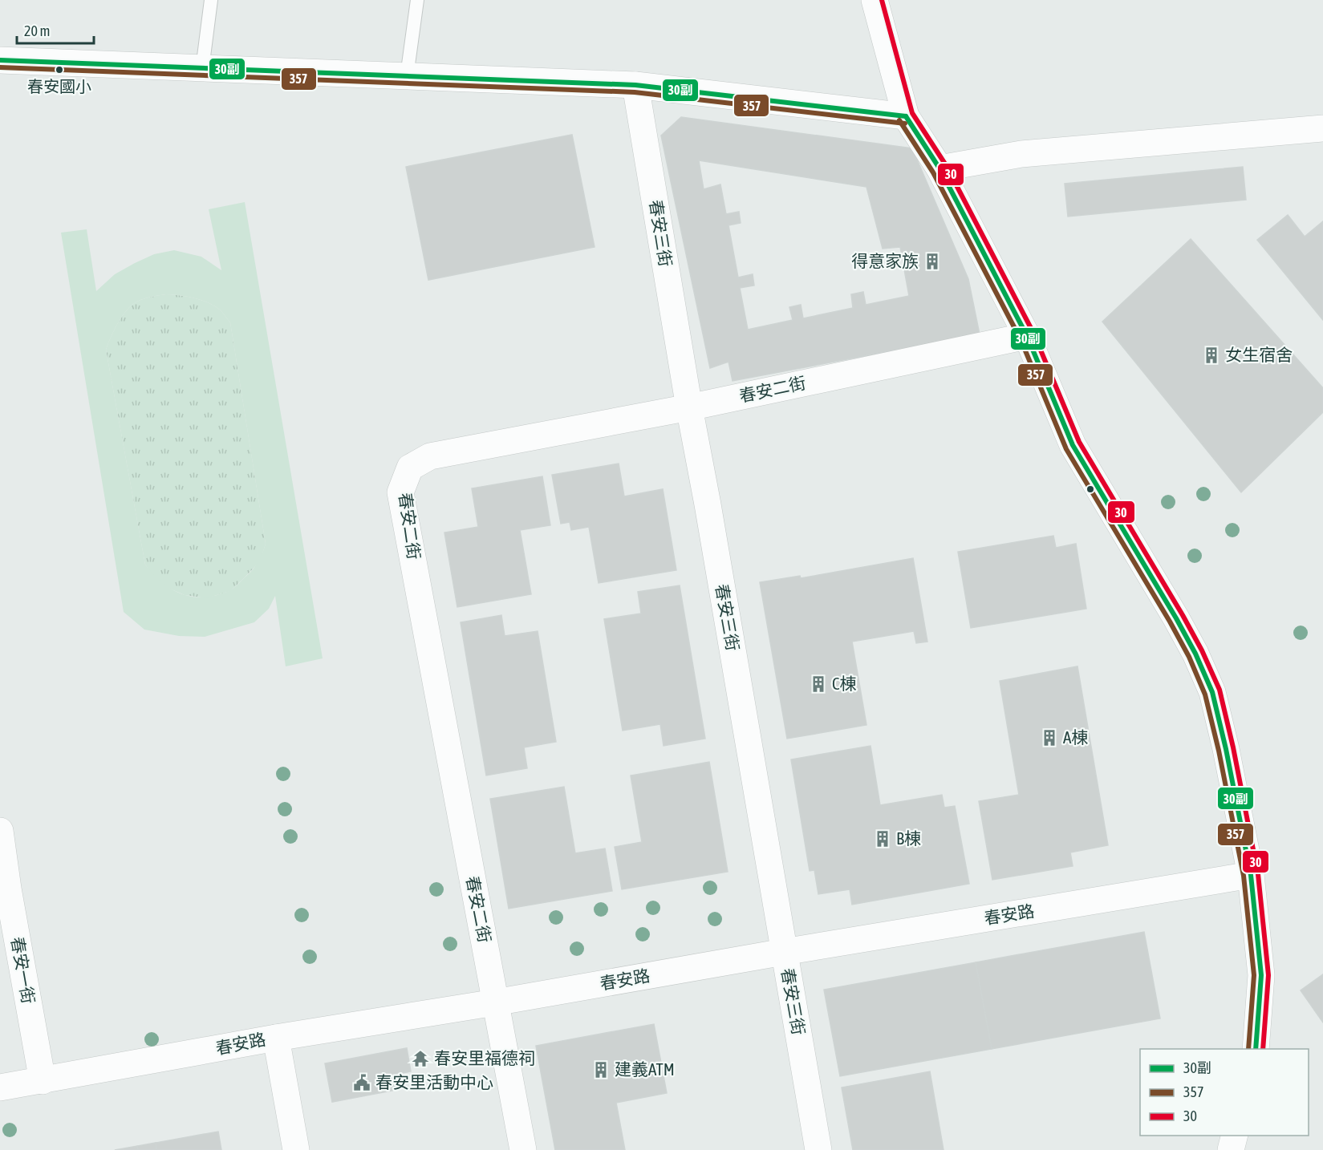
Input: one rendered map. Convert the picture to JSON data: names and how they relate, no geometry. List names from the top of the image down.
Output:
{
  "streets": {
    "street": [
      "春安三街",
      "春安二街",
      "春安路",
      "春安一街"
    ]
  },
  "crossings": [
    ["春安三街", "春安二街"],
    ["春安三街", "春安路"],
    ["春安二街", "春安路"],
    ["春安路", "春安一街"]
  ],
  "places": {
    "other": ["春安國小"],
    "building": [
      "得意家族",
      "女生宿舍",
      "C棟",
      "A棟",
      "B棟",
      "建義ATM"
    ],
    "temple": ["春安里福德祠"],
    "public building": ["春安里活動中心"]
  },
  "lines": ["transit line 30", "transit line 30副", "transit line 357"],
  "legend": ["30副", "357", "30"],
  "scale_bar": "20 m"
}
